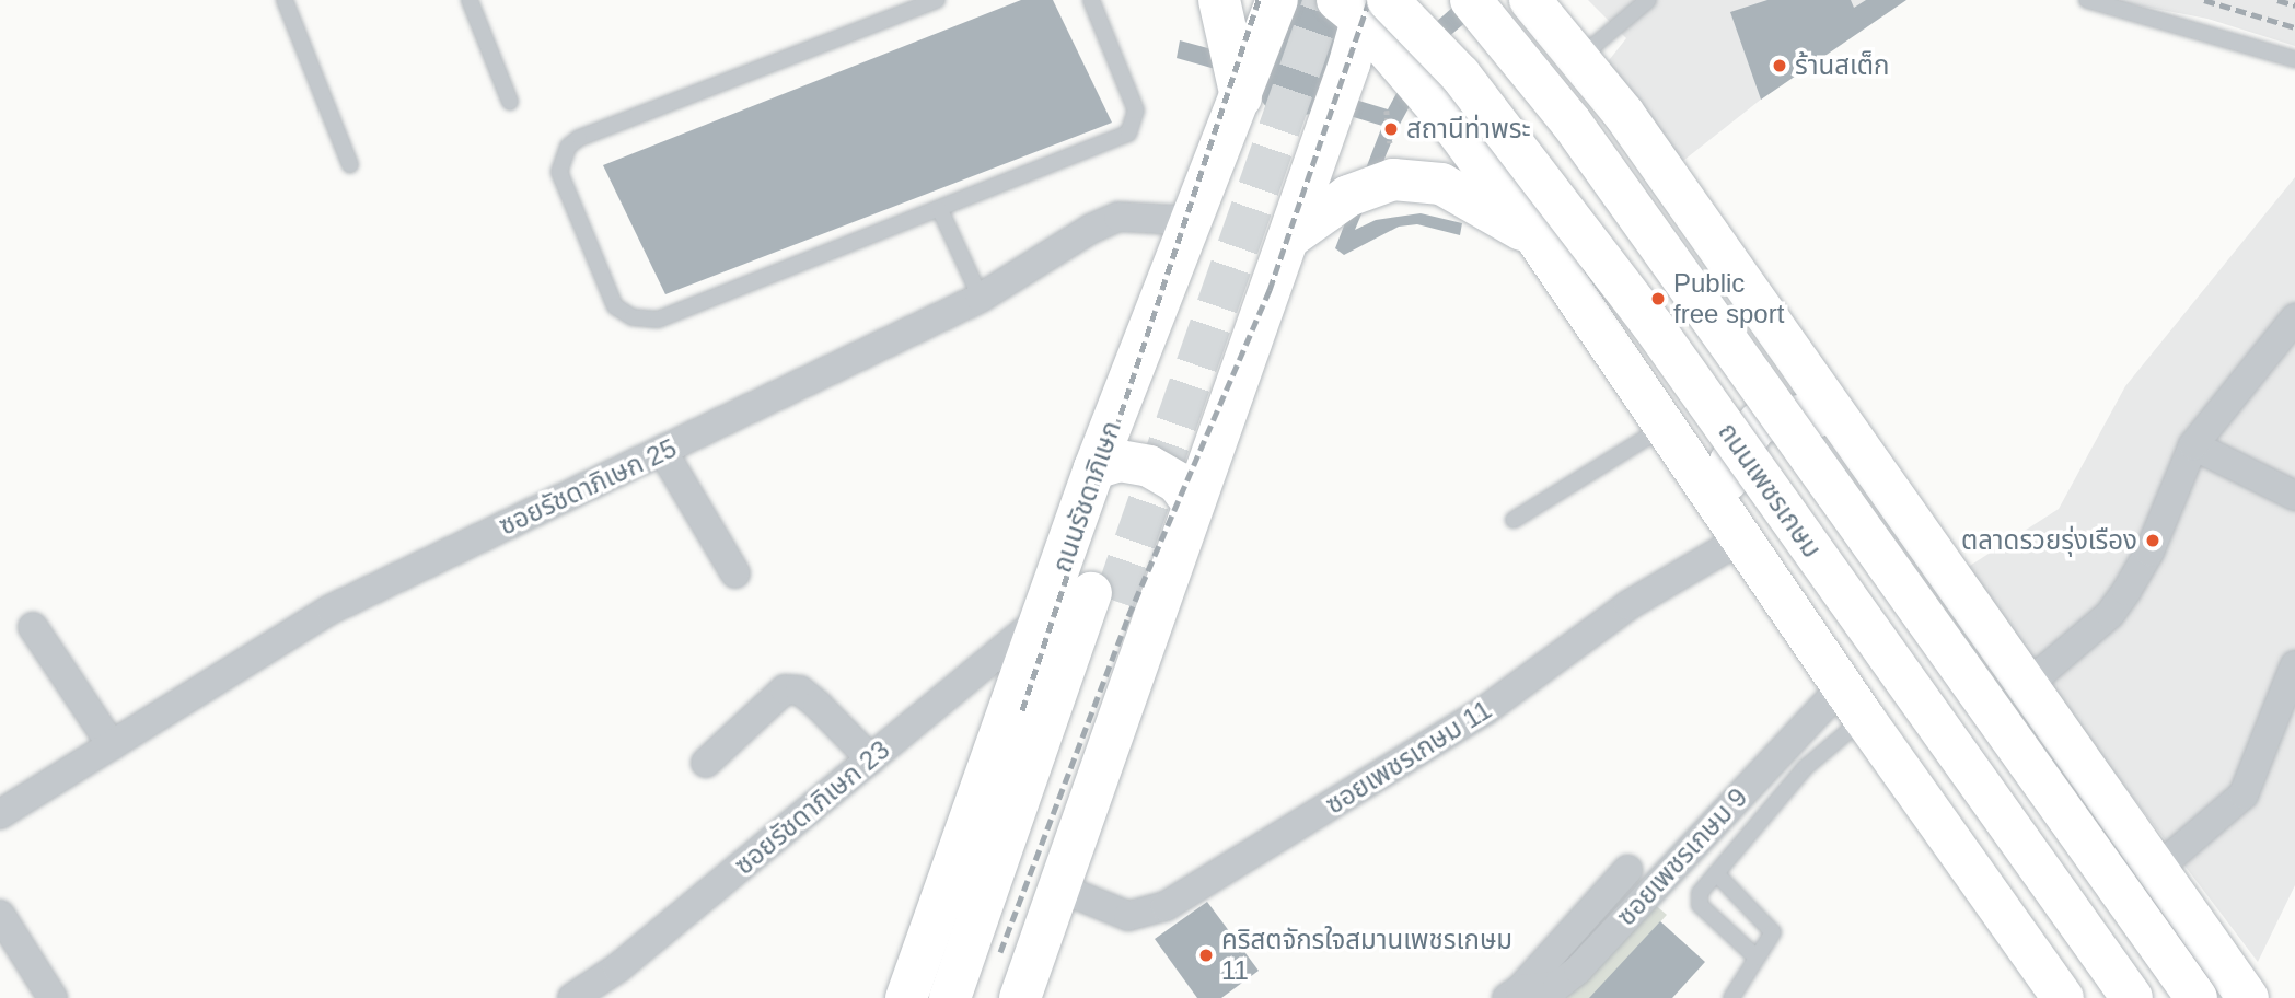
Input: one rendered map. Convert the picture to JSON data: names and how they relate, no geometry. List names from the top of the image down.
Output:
{
  "streets": {
    "main road": ["ถนนเพชรเกษม", "ถนนรัชดาภิเษก"],
    "street": [
      "ซอยรัชดาภิเษก 25",
      "ซอยเพชรเกษม 11",
      "ซอยรัชดาภิเษก 23",
      "ซอยเพชรเกษม 9"
    ]
  },
  "crossings": [
    ["ซอยรัชดาภิเษก 25", "ถนนรัชดาภิเษก"],
    ["ถนนเพชรเกษม", "ซอยเพชรเกษม 11"],
    ["ถนนเพชรเกษม", "ซอยเพชรเกษม 9"],
    ["ถนนรัชดาภิเษก", "ซอยรัชดาภิเษก 23"]
  ],
  "places": [
    "ร้านสเต็ก",
    "สถานีท่าพระ",
    "Public free sport",
    "ตลาดรวยรุ่งเรือง",
    "คริสตจักรใจสมานเพชรเกษม 11"
  ]
}
